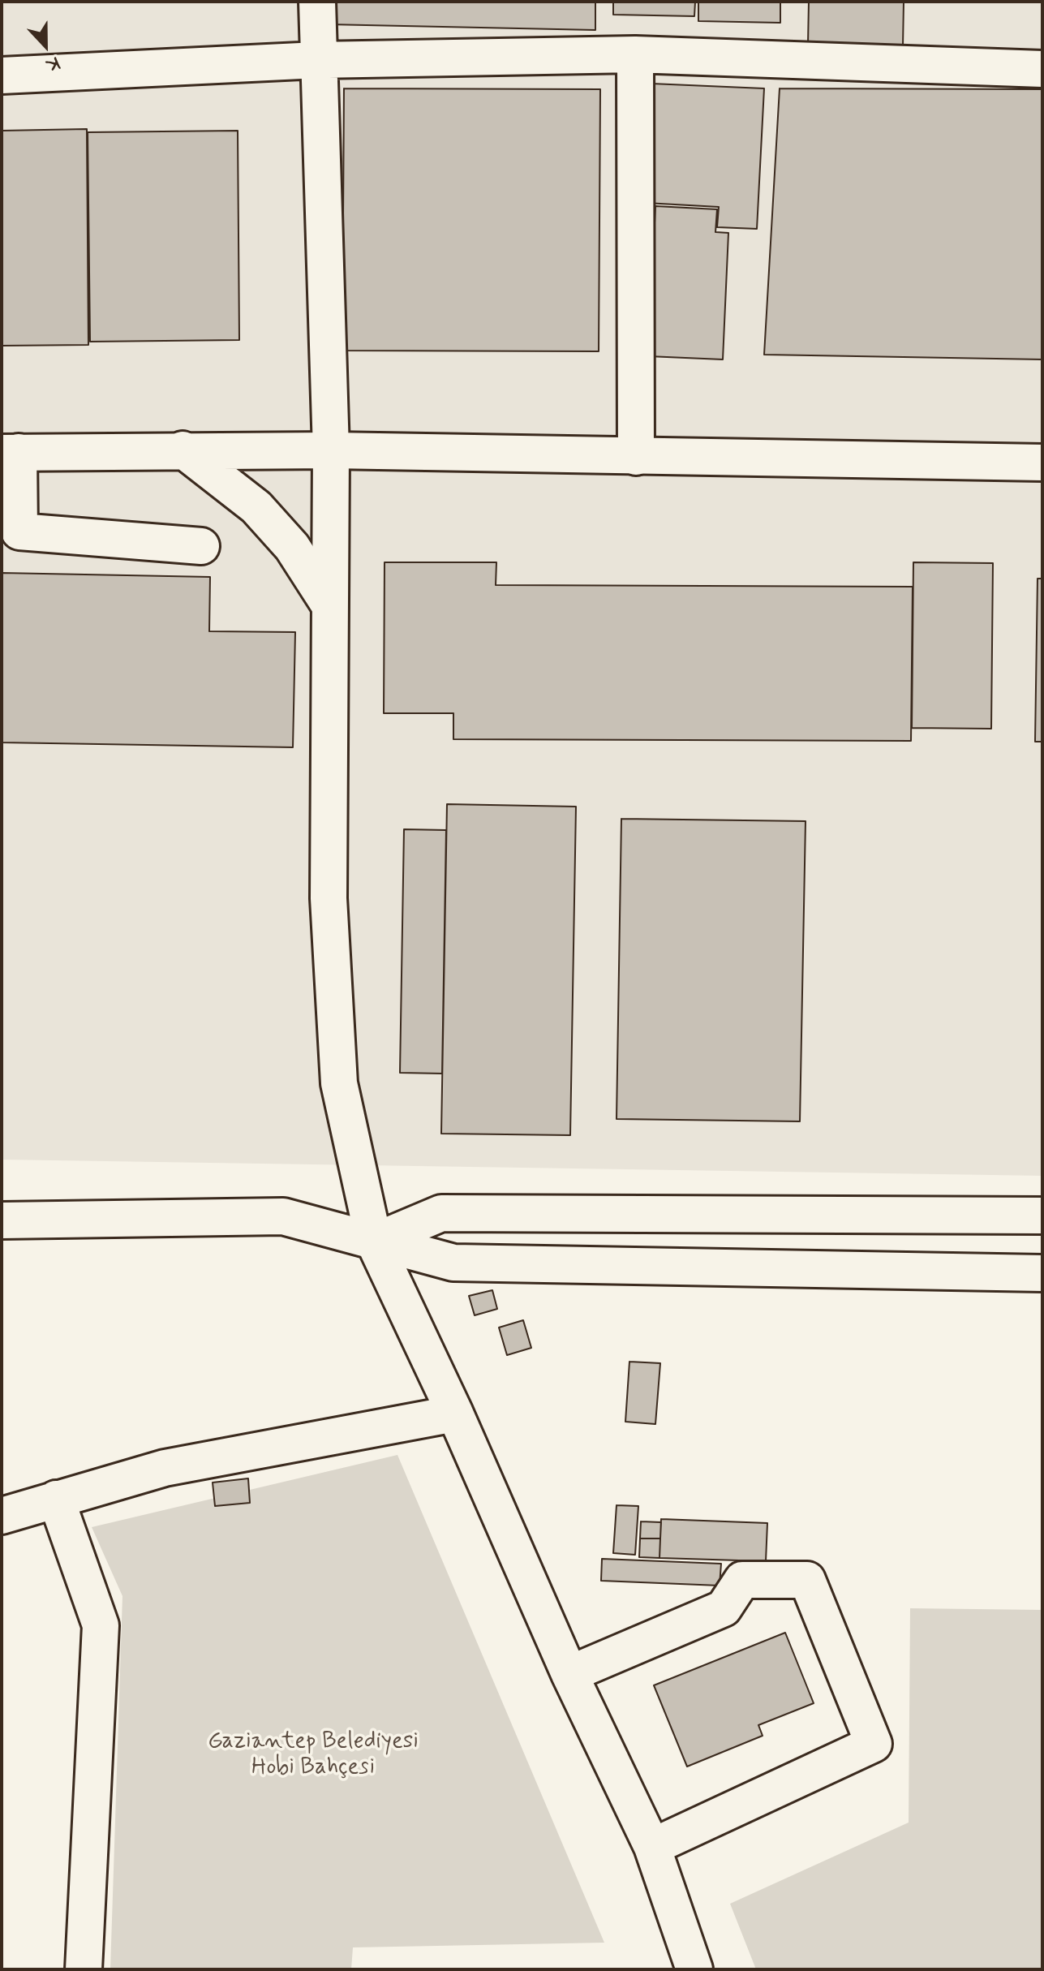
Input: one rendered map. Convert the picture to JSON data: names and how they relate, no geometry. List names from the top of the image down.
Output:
{
  "parks": ["Gaziantep Belediyesi Hobi Bahçesi"],
  "north": "bottom"
}
